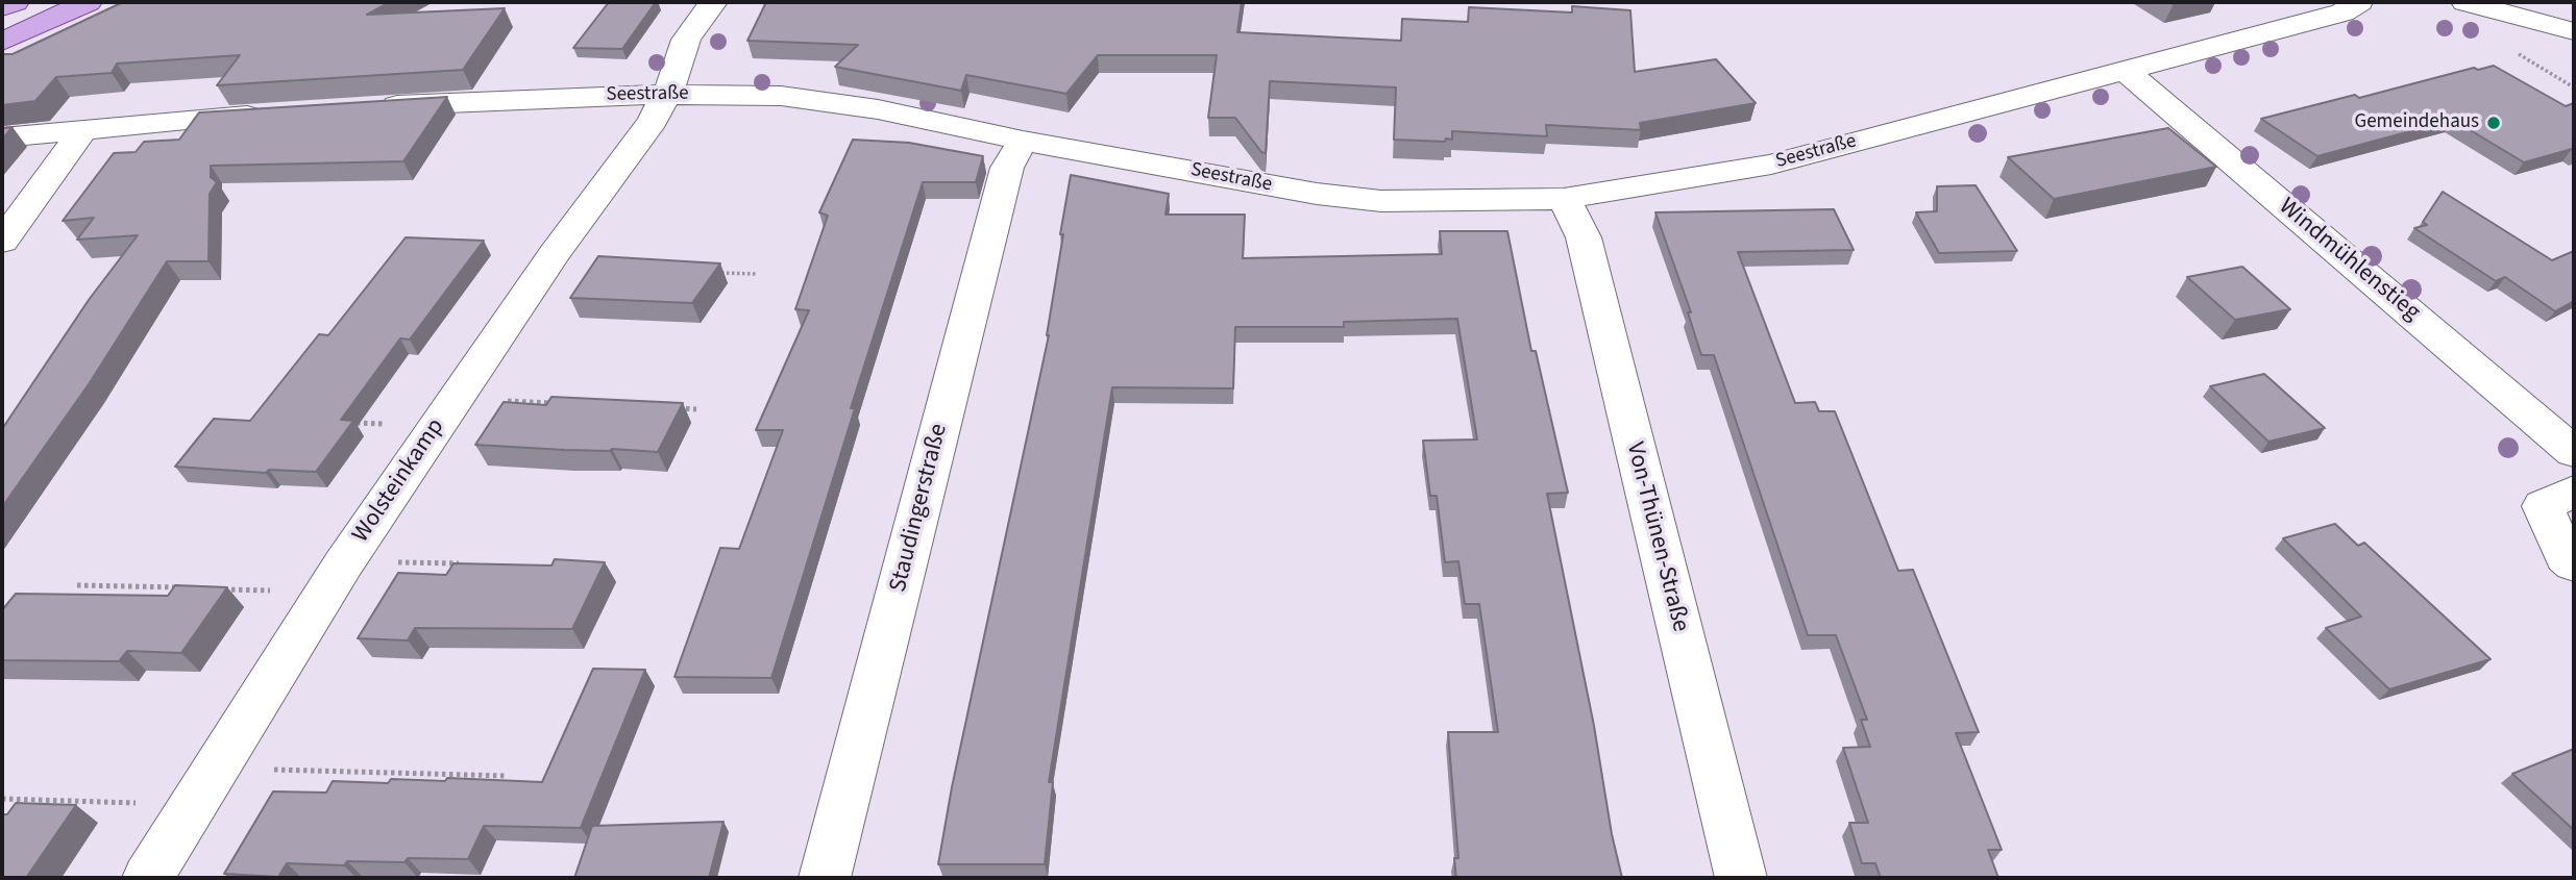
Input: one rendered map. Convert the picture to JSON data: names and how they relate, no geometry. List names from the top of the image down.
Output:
{
  "streets": {
    "street": [
      "Seestraße",
      "Windmühlenstieg",
      "Wolsteinkamp",
      "Staudingerstraße",
      "Von-Thünen-Straße"
    ]
  },
  "crossings": [
    ["Seestraße", "Windmühlenstieg"],
    ["Seestraße", "Wolsteinkamp"],
    ["Seestraße", "Staudingerstraße"],
    ["Seestraße", "Von-Thünen-Straße"]
  ],
  "places": ["Gemeindehaus"]
}
